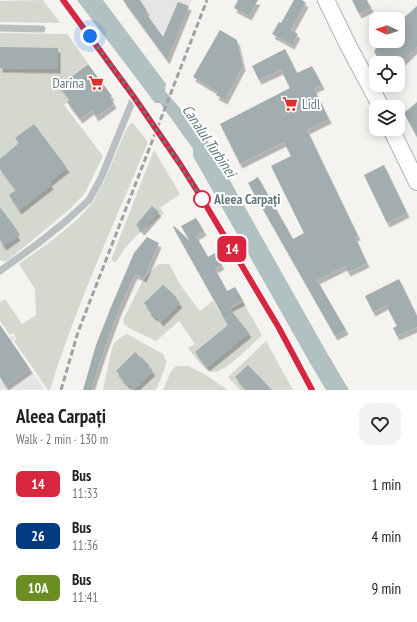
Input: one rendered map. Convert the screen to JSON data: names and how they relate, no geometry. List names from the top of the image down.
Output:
{
  "water": ["Canalul Turbinei"],
  "places": {
    "supermarket": ["Darina", "Lidl"],
    "other": ["Aleea Carpați"]
  },
  "lines": ["bus line 14"],
  "north": "left",
  "page": {
    "on_map": "14",
    "heading": ["Aleea Carpați", "Walk · 2 min · 130 m"],
    "list": [
      {
        "mark": "14",
        "name": "Bus",
        "note": "11:33",
        "value": "1 min"
      },
      {
        "mark": "26",
        "name": "Bus",
        "note": "11:36",
        "value": "4 min"
      },
      {
        "mark": "10A",
        "name": "Bus",
        "note": "11:41",
        "value": "9 min"
      }
    ]
  }
}
